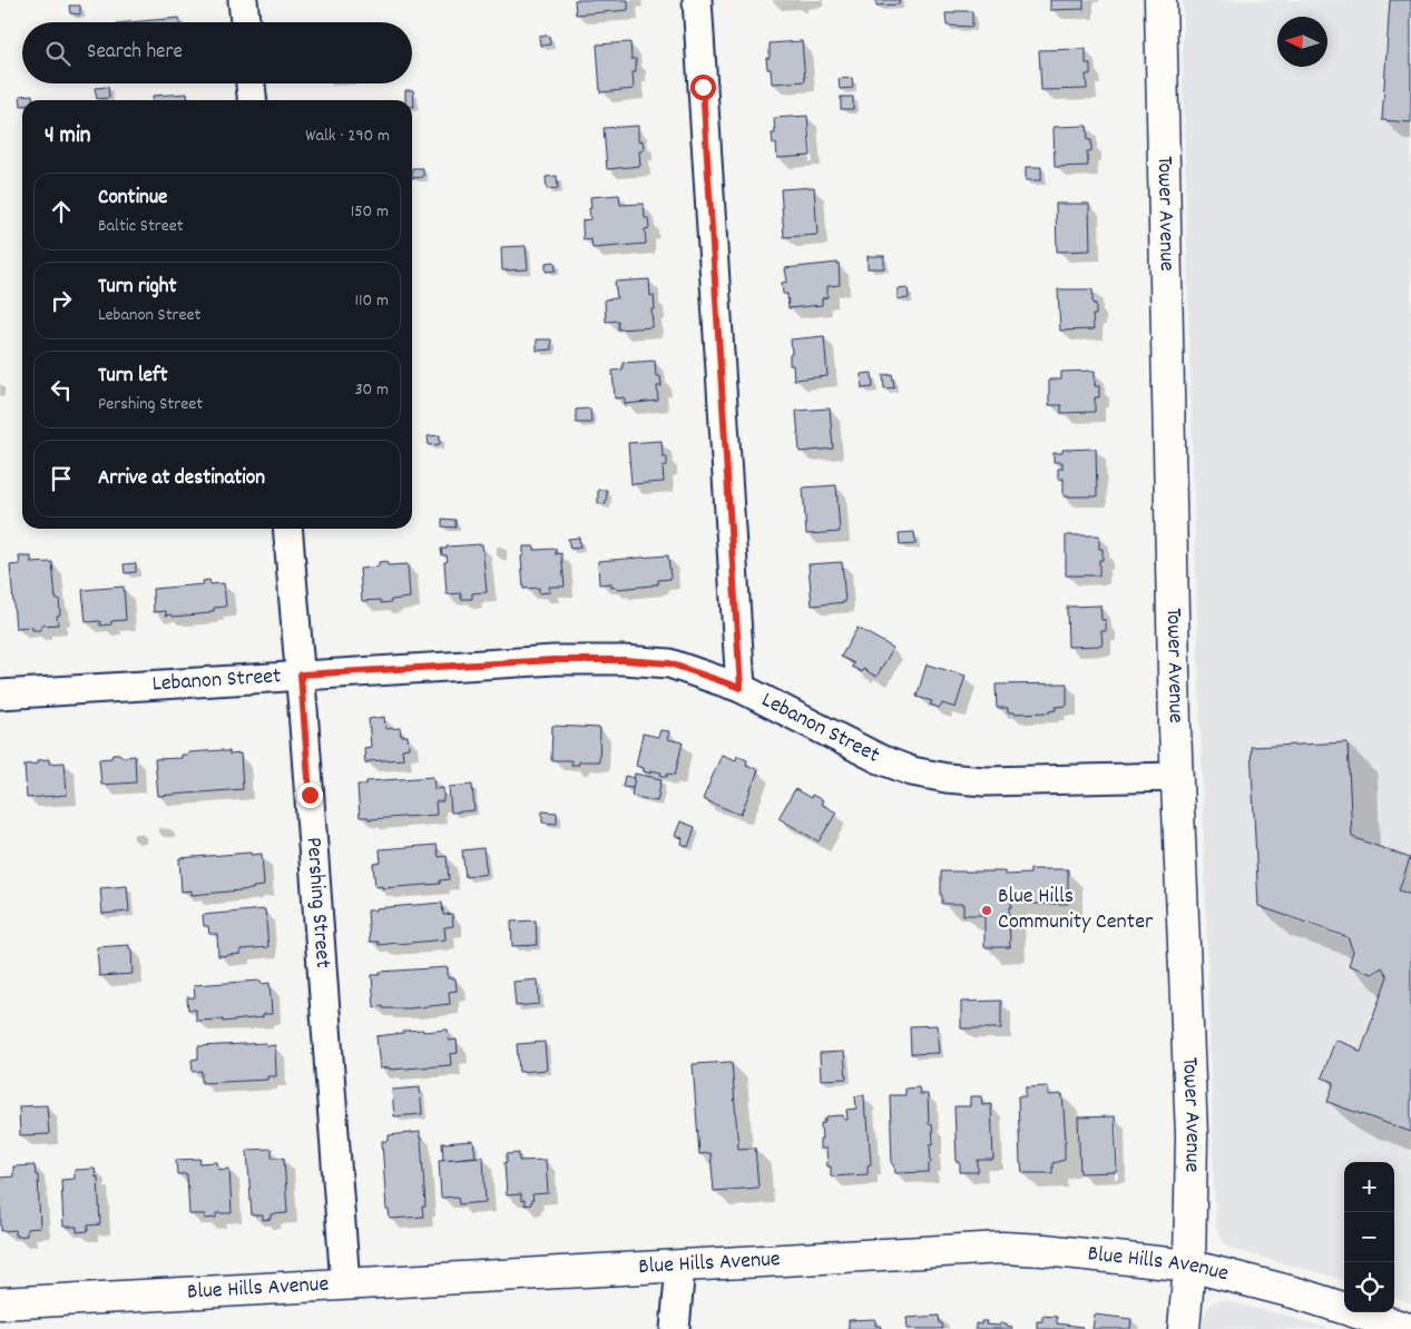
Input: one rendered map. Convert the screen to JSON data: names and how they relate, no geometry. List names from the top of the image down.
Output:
{
  "streets": {
    "main road": ["Tower Avenue", "Blue Hills Avenue"],
    "street": ["Lebanon Street", "Pershing Street"]
  },
  "crossings": [
    ["Tower Avenue", "Lebanon Street"],
    ["Tower Avenue", "Blue Hills Avenue"],
    ["Lebanon Street", "Pershing Street"],
    ["Pershing Street", "Blue Hills Avenue"]
  ],
  "places": ["Blue Hills Community Center"],
  "north": "left",
  "page": {
    "search": "Search here",
    "heading": ["4 min", "Walk · 290 m"],
    "list": [
      ["Continue", "Baltic Street", "150 m"],
      ["Turn right", "Lebanon Street", "110 m"],
      ["Turn left", "Pershing Street", "30 m"],
      "Arrive at destination"
    ],
    "map_buttons": ["+", "−"]
  }
}
